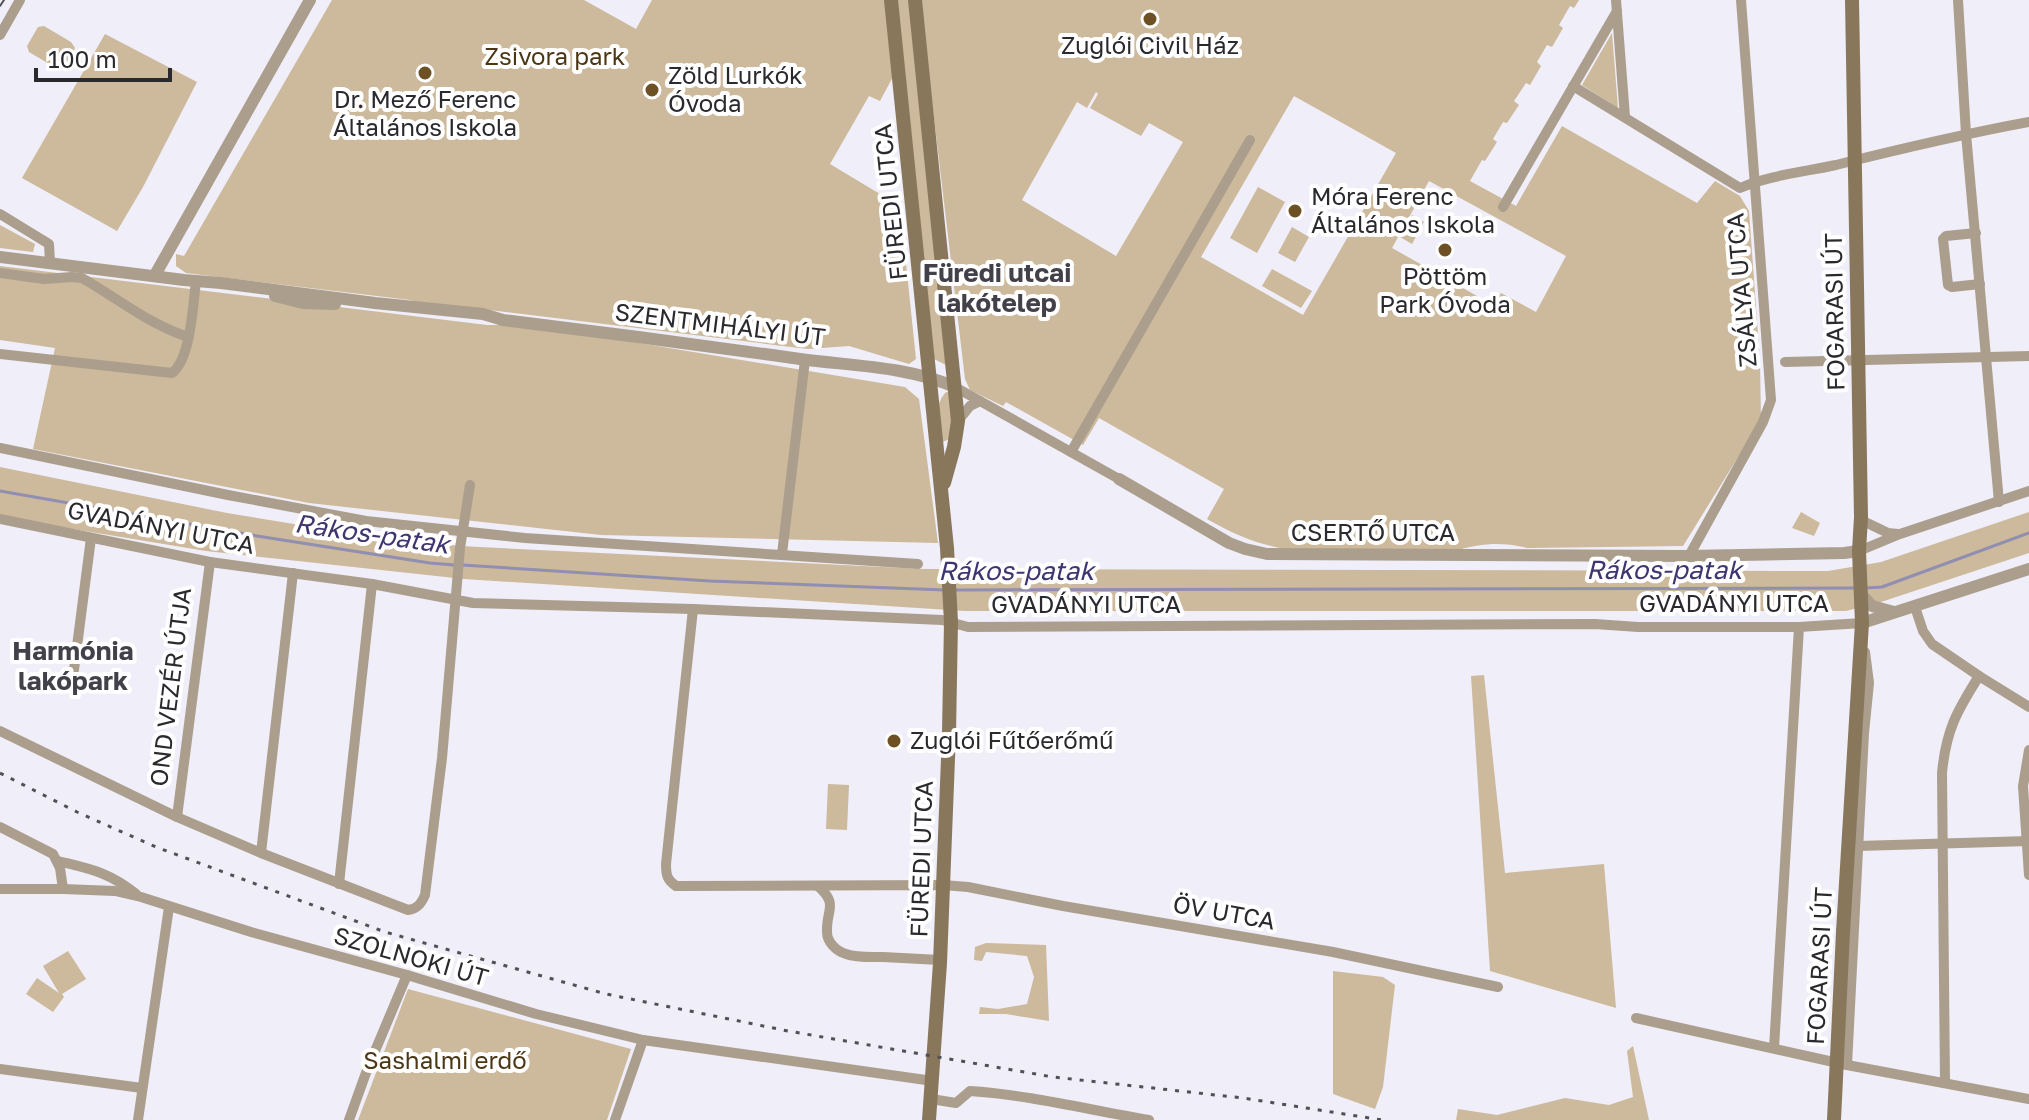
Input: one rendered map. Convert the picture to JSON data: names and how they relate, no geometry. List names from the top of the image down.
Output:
{
  "streets": {
    "main road": ["FÜREDI UTCA", "FOGARASI ÚT"],
    "street": [
      "ZSÁLYA UTCA",
      "SZENTMIHÁLYI ÚT",
      "GVADÁNYI UTCA",
      "CSERTŐ UTCA",
      "OND VEZÉR ÚTJA",
      "ÖV UTCA",
      "SZOLNOKI ÚT"
    ]
  },
  "crossings": [
    ["FÜREDI UTCA", "SZENTMIHÁLYI ÚT"],
    ["FÜREDI UTCA", "GVADÁNYI UTCA"],
    ["FÜREDI UTCA", "CSERTŐ UTCA"],
    ["FÜREDI UTCA", "ÖV UTCA"],
    ["FÜREDI UTCA", "SZOLNOKI ÚT"],
    ["ZSÁLYA UTCA", "CSERTŐ UTCA"],
    ["FOGARASI ÚT", "GVADÁNYI UTCA"],
    ["FOGARASI ÚT", "CSERTŐ UTCA"],
    ["SZENTMIHÁLYI ÚT", "CSERTŐ UTCA"],
    ["GVADÁNYI UTCA", "OND VEZÉR ÚTJA"],
    ["GVADÁNYI UTCA", "ÖV UTCA"]
  ],
  "districts": ["Füredi utcai lakótelep", "Harmónia lakópark"],
  "water": ["Rákos-patak"],
  "parks": ["Zsivora park", "Sashalmi erdő"],
  "places": [
    "Zuglói Civil Ház",
    "Dr. Mező Ferenc Általános Iskola",
    "Zöld Lurkók Óvoda",
    "Móra Ferenc Általános Iskola",
    "Pöttöm Park Óvoda",
    "Zuglói Fűtőerőmű"
  ],
  "scale_bar": "100 m"
}
